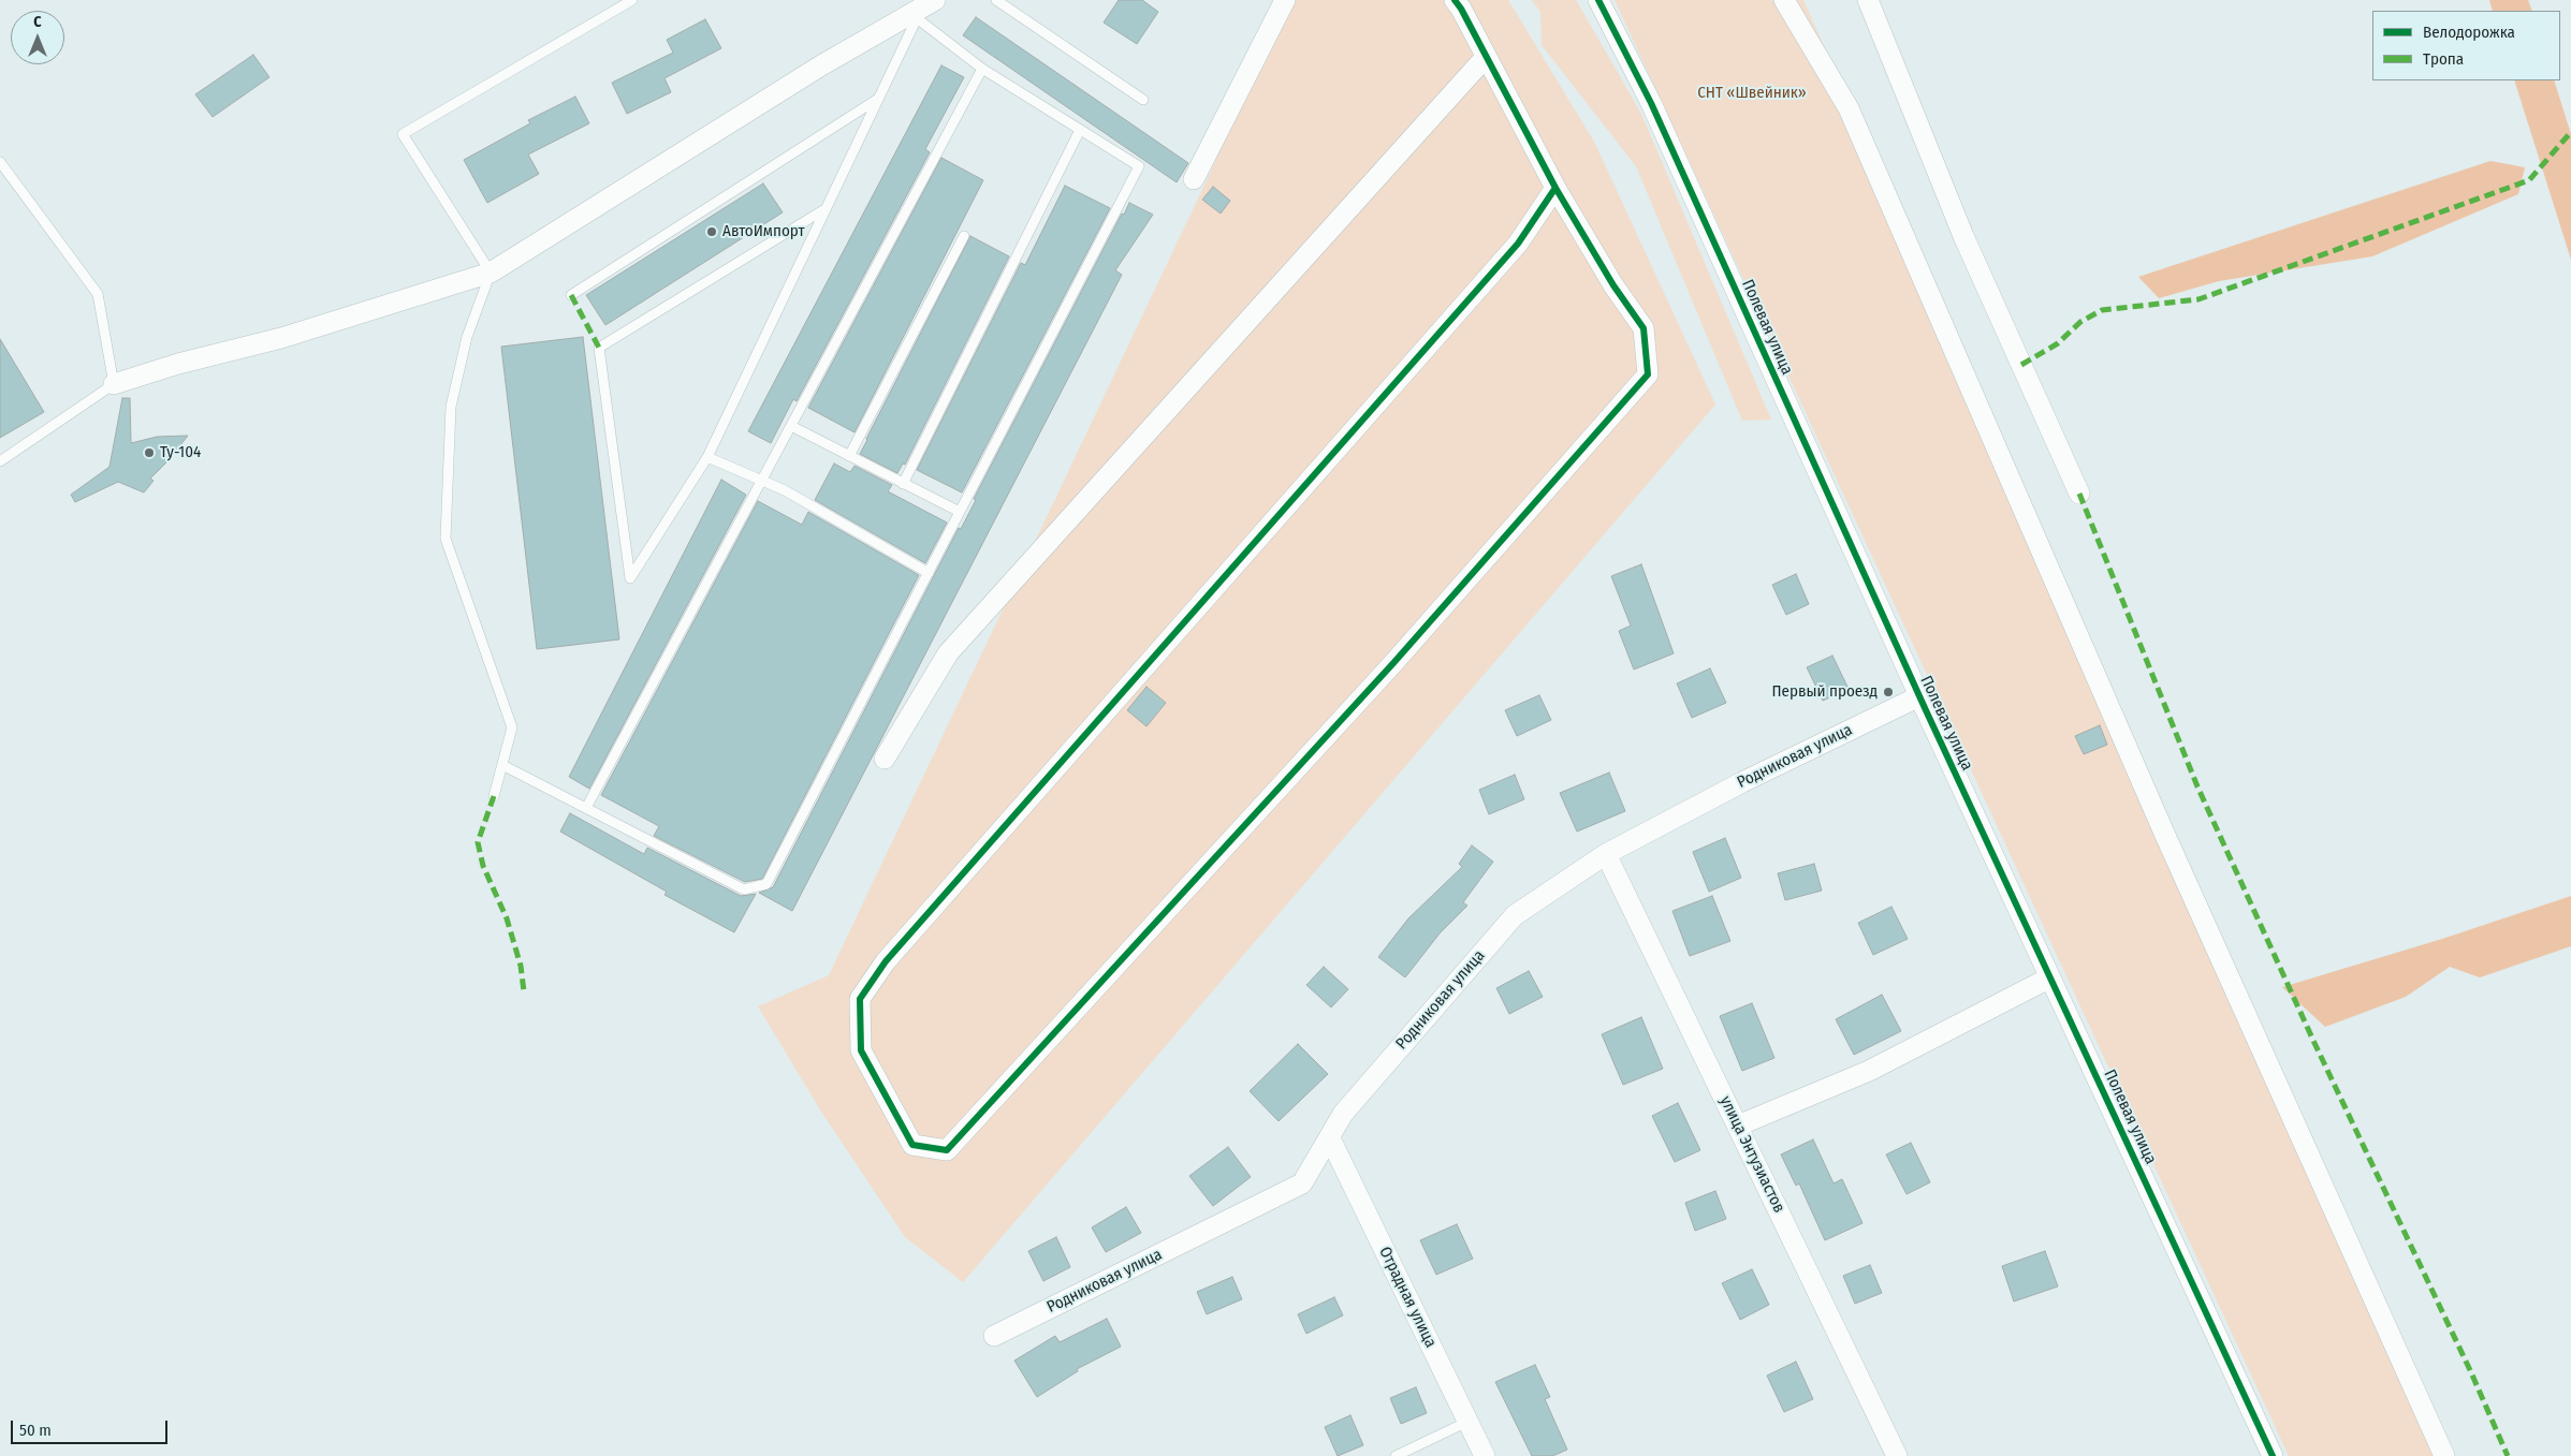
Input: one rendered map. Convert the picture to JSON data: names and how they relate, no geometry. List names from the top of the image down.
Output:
{
  "streets": {
    "street": [
      "Полевая улица",
      "Родниковая улица",
      "улица Энтузиастов",
      "Отрадная улица"
    ]
  },
  "crossings": [
    ["Полевая улица", "Родниковая улица"],
    ["Родниковая улица", "улица Энтузиастов"],
    ["Родниковая улица", "Отрадная улица"]
  ],
  "parks": ["СНТ «Швейник»"],
  "places": ["АвтоИмпорт", "Ту-104", "Первый проезд"],
  "legend": ["Велодорожка", "Тропа"],
  "scale_bar": "50 m",
  "north": "top"
}
